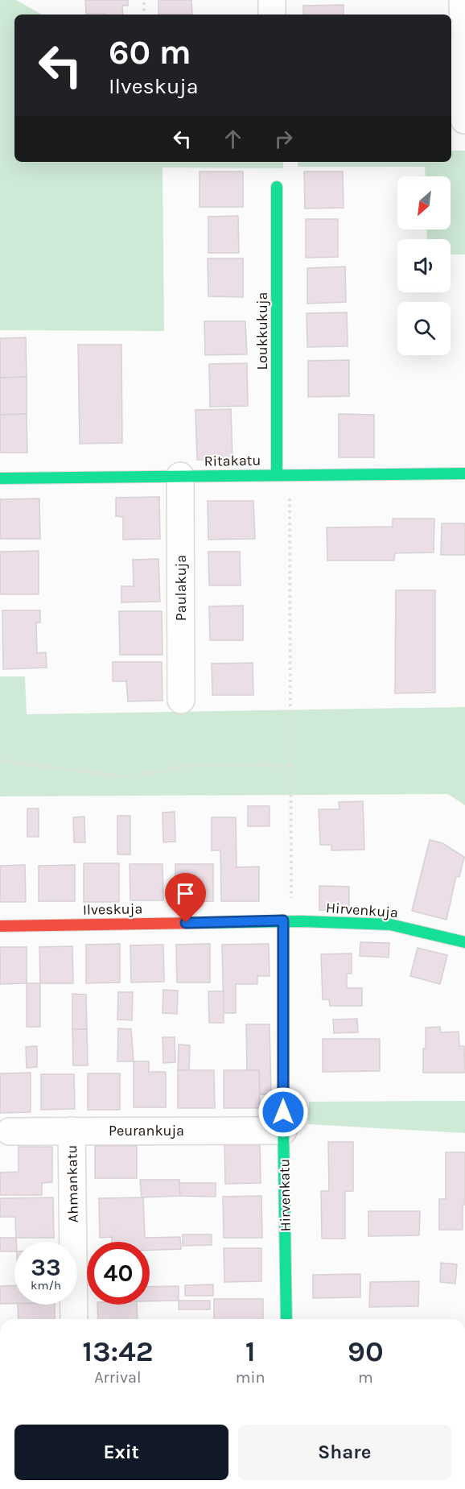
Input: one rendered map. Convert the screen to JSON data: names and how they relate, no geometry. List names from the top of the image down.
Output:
{
  "streets": {
    "street": [
      "Loukkukuja",
      "Ritakatu",
      "Paulakuja",
      "Ilveskuja",
      "Hirvenkuja",
      "Peurankuja",
      "Ahmankatu",
      "Hirvenkatu"
    ]
  },
  "crossings": [
    ["Loukkukuja", "Ritakatu"],
    ["Ritakatu", "Paulakuja"],
    ["Ilveskuja", "Hirvenkuja"],
    ["Ilveskuja", "Hirvenkatu"],
    ["Hirvenkuja", "Hirvenkatu"],
    ["Peurankuja", "Ahmankatu"],
    ["Peurankuja", "Hirvenkatu"]
  ],
  "north": "bottom left",
  "page": {
    "turn": ["60 m", "Ilveskuja"],
    "speed": "33 km/h",
    "limit": "40",
    "eta": [
      "13:42",
      "Arrival",
      "1",
      "min",
      "90",
      "m"
    ],
    "buttons": ["Exit", "Share"]
  }
}
